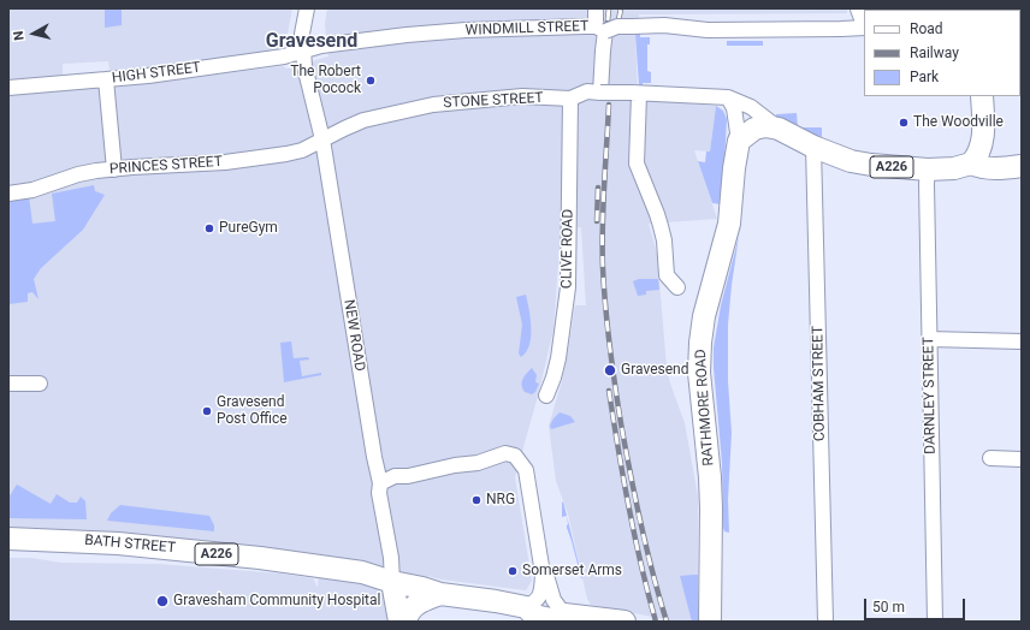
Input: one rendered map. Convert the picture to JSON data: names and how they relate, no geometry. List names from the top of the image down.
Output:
{
  "streets": {
    "main road": [
      "A226",
      "NEW ROAD",
      "RATHMORE ROAD",
      "BATH STREET"
    ],
    "street": [
      "WINDMILL STREET",
      "HIGH STREET",
      "STONE STREET",
      "PRINCES STREET",
      "CLIVE ROAD",
      "COBHAM STREET",
      "DARNLEY STREET"
    ]
  },
  "crossings": [
    ["WINDMILL STREET", "HIGH STREET"],
    ["WINDMILL STREET", "NEW ROAD"],
    ["HIGH STREET", "NEW ROAD"],
    ["STONE STREET", "PRINCES STREET"],
    ["STONE STREET", "CLIVE ROAD"],
    ["STONE STREET", "NEW ROAD"],
    ["STONE STREET", "RATHMORE ROAD"],
    ["PRINCES STREET", "NEW ROAD"],
    ["A226", "NEW ROAD"],
    ["A226", "COBHAM STREET"],
    ["A226", "DARNLEY STREET"],
    ["A226", "RATHMORE ROAD"],
    ["A226", "BATH STREET"],
    ["NEW ROAD", "BATH STREET"]
  ],
  "districts": ["Gravesend"],
  "places": [
    "The Robert Pocock",
    "The Woodville",
    "PureGym",
    "Gravesend",
    "Gravesend Post Office",
    "NRG",
    "Somerset Arms",
    "Gravesham Community Hospital"
  ],
  "legend": ["Road", "Railway", "Park"],
  "scale_bar": "50 m",
  "north": "left"
}
